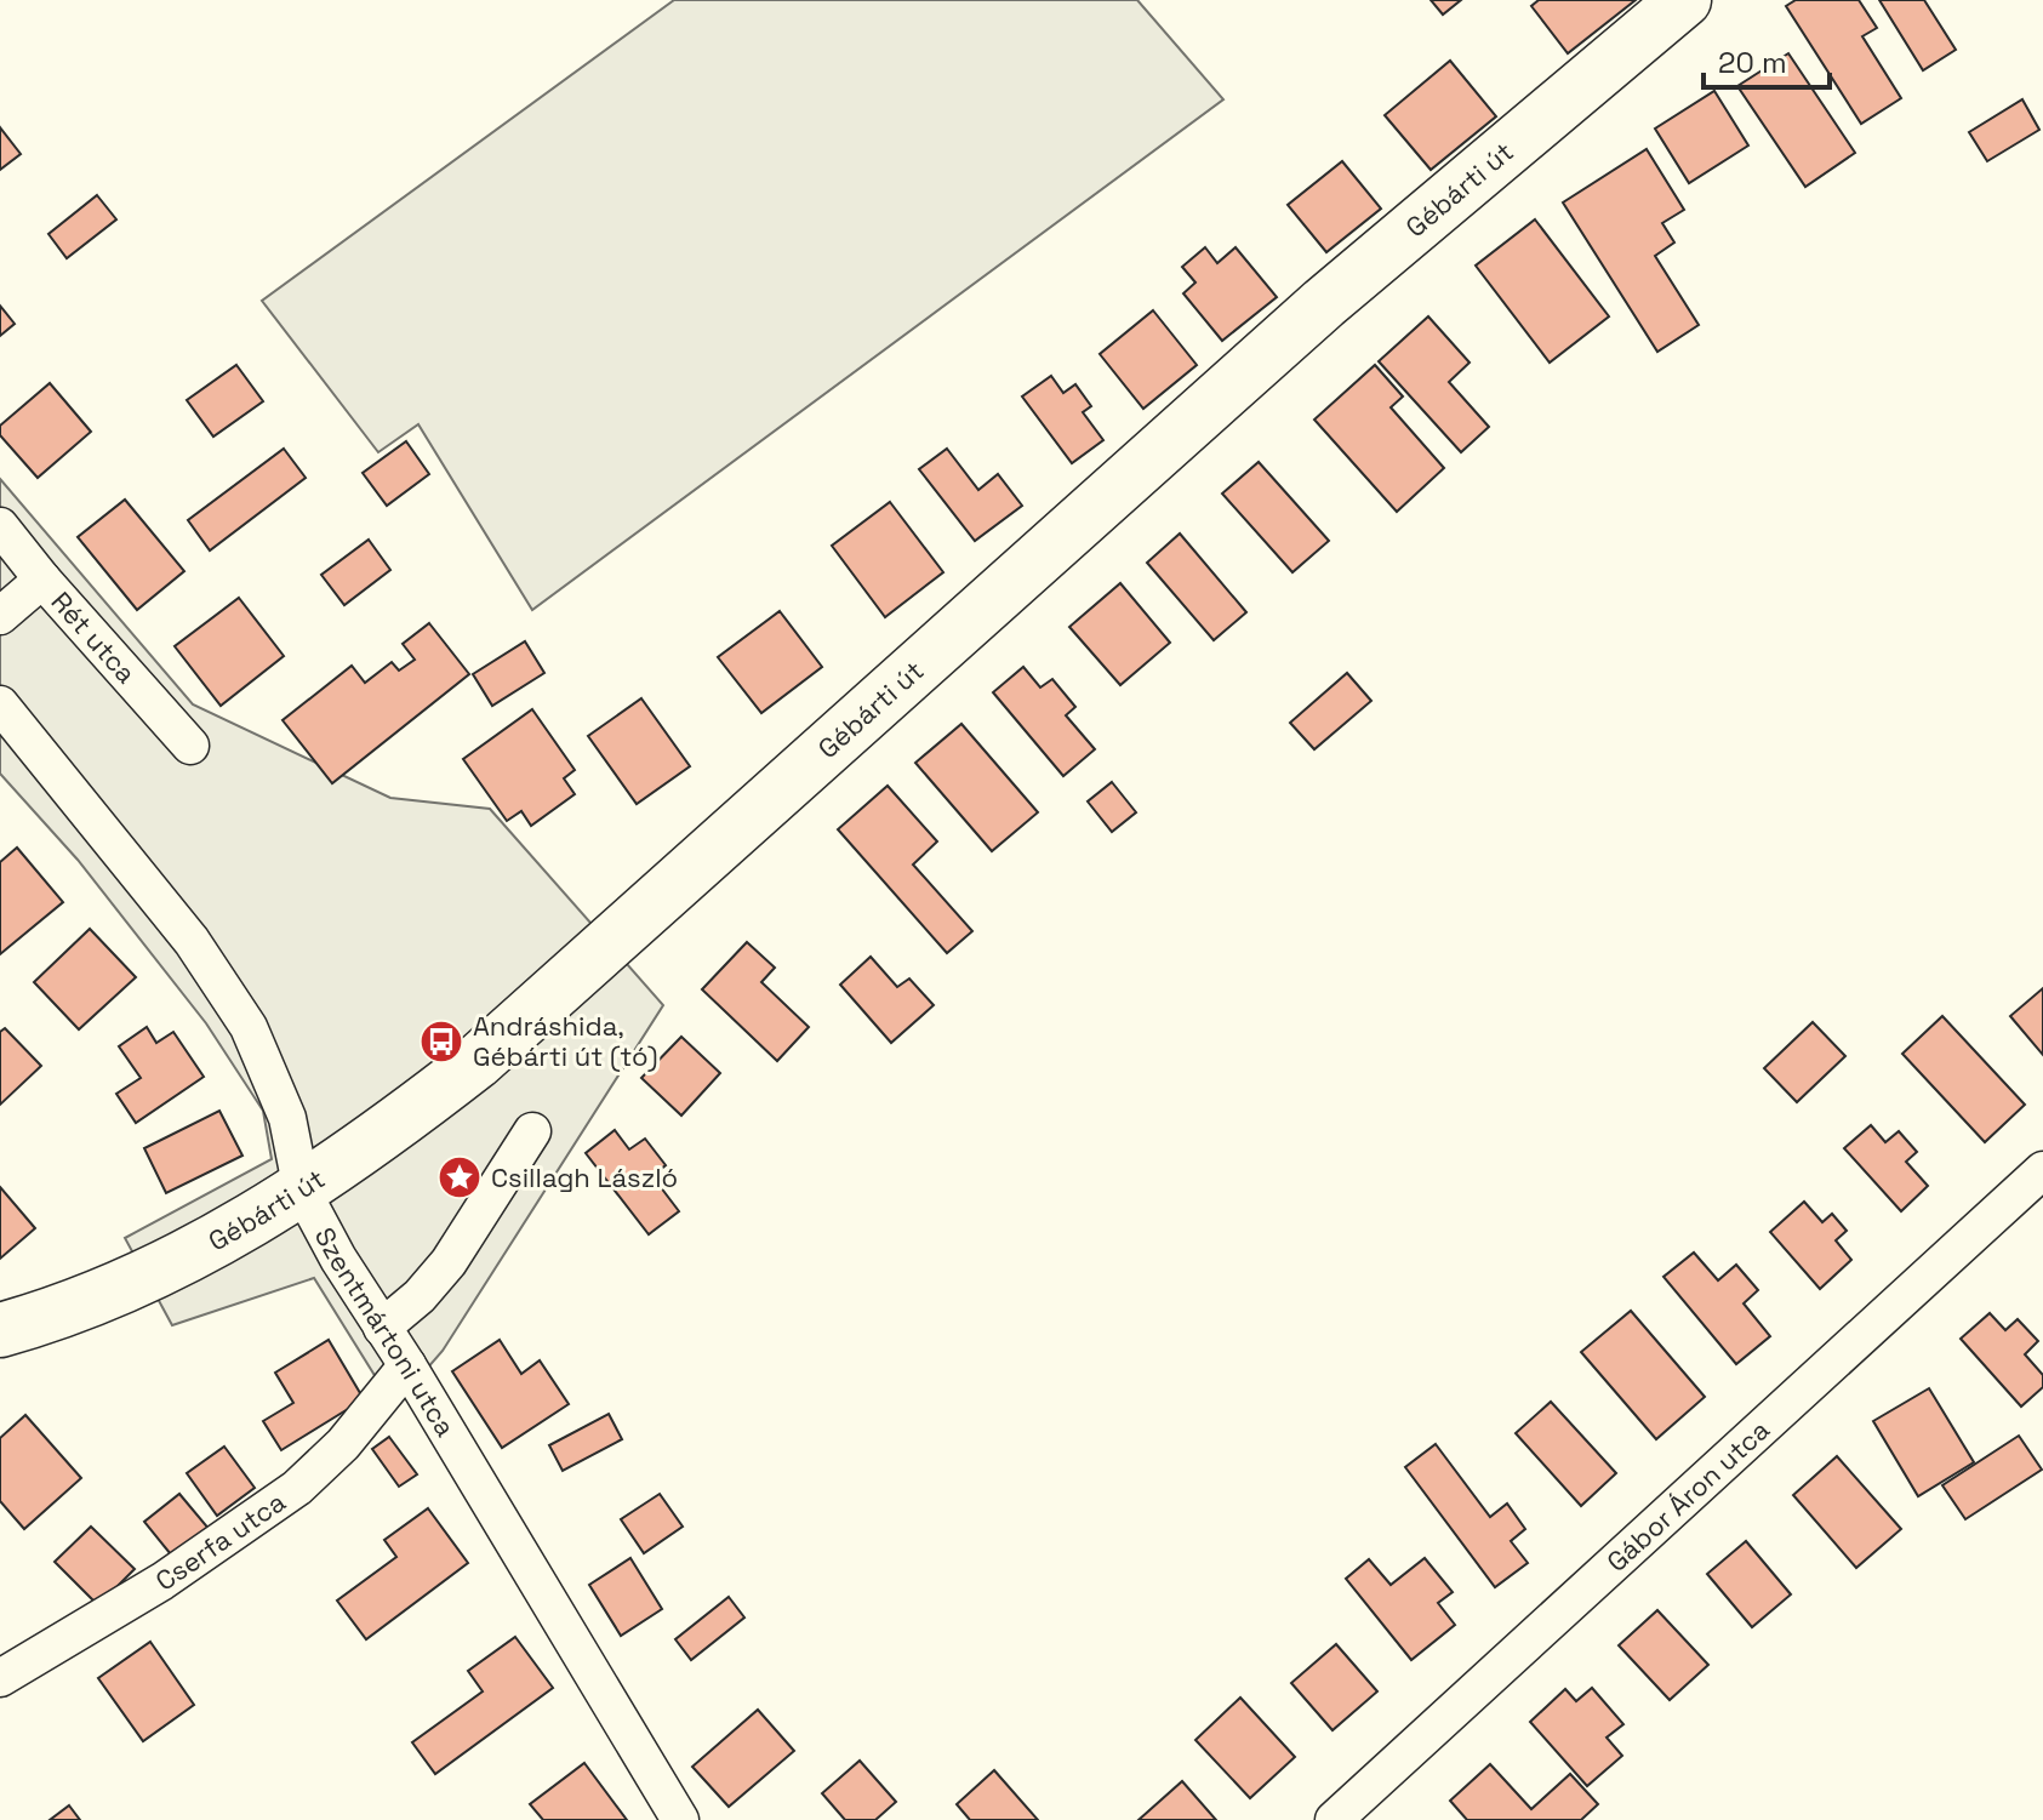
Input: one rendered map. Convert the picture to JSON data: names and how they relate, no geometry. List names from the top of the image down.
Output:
{
  "streets": {
    "main road": ["Gébárti út"],
    "street": [
      "Rét utca",
      "Szentmártoni utca",
      "Gábor Áron utca",
      "Cserfa utca"
    ]
  },
  "crossings": [
    ["Gébárti út", "Szentmártoni utca"],
    ["Szentmártoni utca", "Cserfa utca"]
  ],
  "places": {
    "bus stop": ["Andráshida, Gébárti út (tó)"],
    "place": ["Csillagh László"]
  },
  "scale_bar": "20 m"
}
